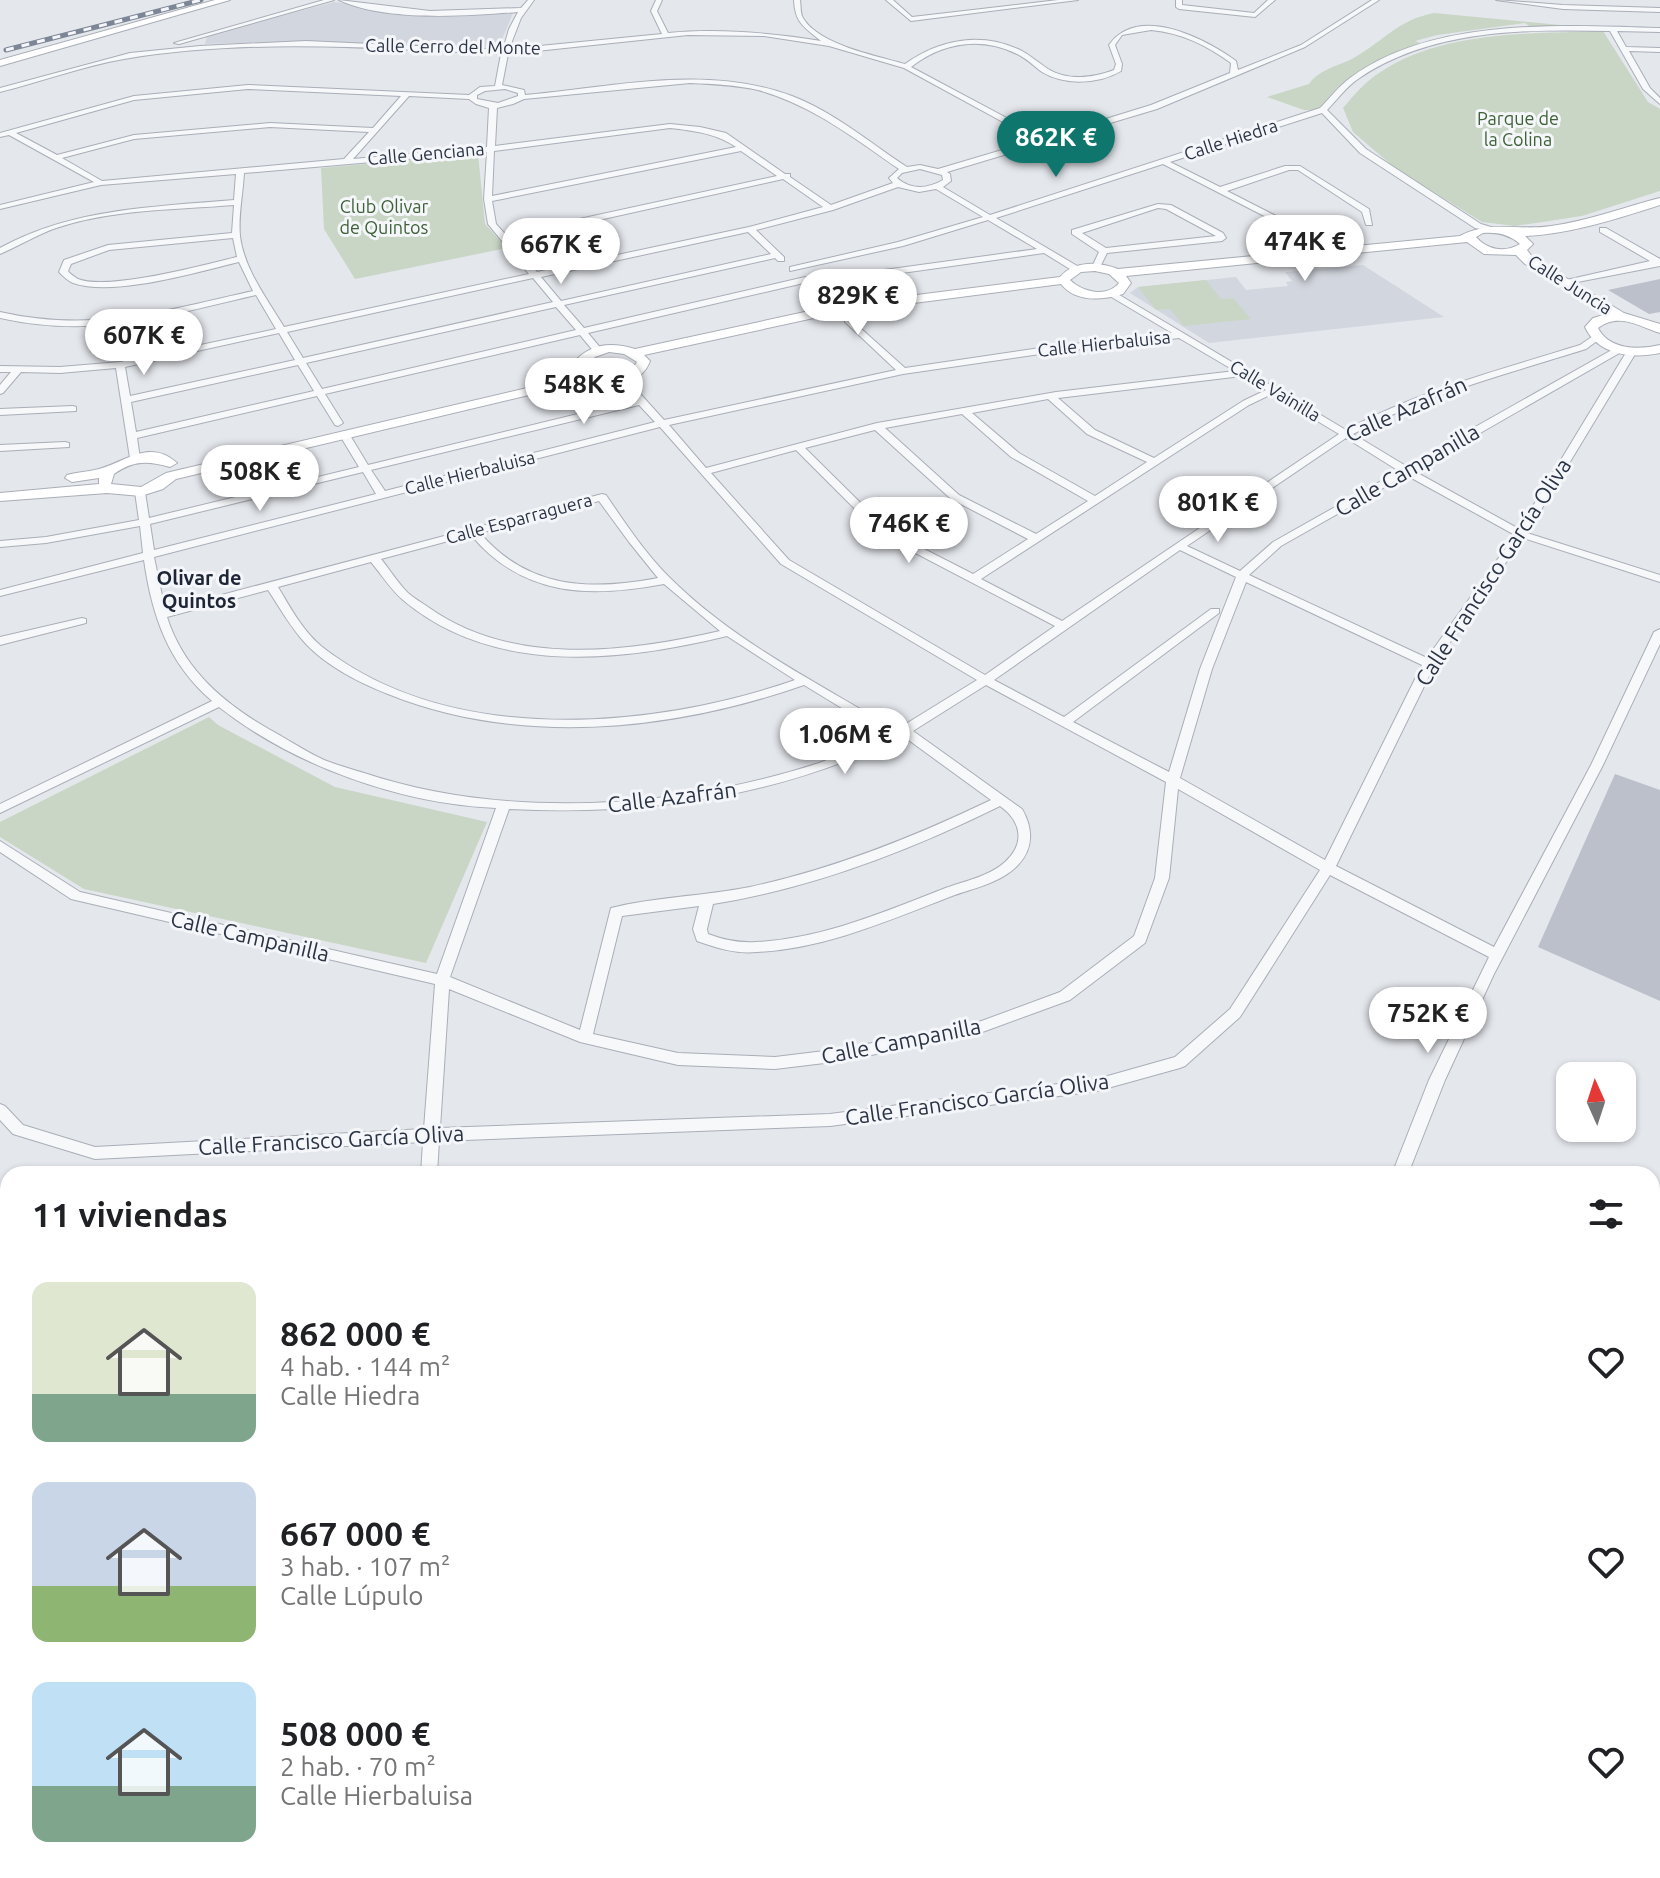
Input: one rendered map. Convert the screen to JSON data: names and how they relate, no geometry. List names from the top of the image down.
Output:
{
  "streets": {
    "main road": ["Calle Juncia"],
    "street": [
      "Calle Cerro del Monte",
      "Calle Hiedra",
      "Calle Genciana",
      "Calle Hierbaluisa",
      "Calle Vainilla",
      "Calle Azafrán",
      "Calle Campanilla",
      "Calle Esparraguera",
      "Calle Francisco García Oliva"
    ]
  },
  "crossings": [
    ["Calle Hierbaluisa", "Calle Vainilla"],
    ["Calle Hierbaluisa", "Calle Azafrán"],
    ["Calle Vainilla", "Calle Azafrán"],
    ["Calle Vainilla", "Calle Campanilla"],
    ["Calle Vainilla", "Calle Francisco García Oliva"],
    ["Calle Azafrán", "Calle Esparraguera"],
    ["Calle Campanilla", "Calle Francisco García Oliva"]
  ],
  "districts": ["Olivar de Quintos"],
  "parks": ["Parque de la Colina", "Club Olivar de Quintos"],
  "north": "top",
  "page": {
    "price": [
      "862K €",
      "474K €",
      "667K €",
      "829K €",
      "607K €",
      "548K €",
      "508K €",
      "801K €",
      "746K €",
      "1.06M €",
      "752K €"
    ],
    "heading": "11 viviendas",
    "list": [
      {
        "name": "862 000 €",
        "note": "4 hab. · 144 m² · Calle Hiedra"
      },
      {
        "name": "667 000 €",
        "note": "3 hab. · 107 m² · Calle Lúpulo"
      },
      {
        "name": "508 000 €",
        "note": "2 hab. · 70 m² · Calle Hierbaluisa"
      }
    ]
  }
}
